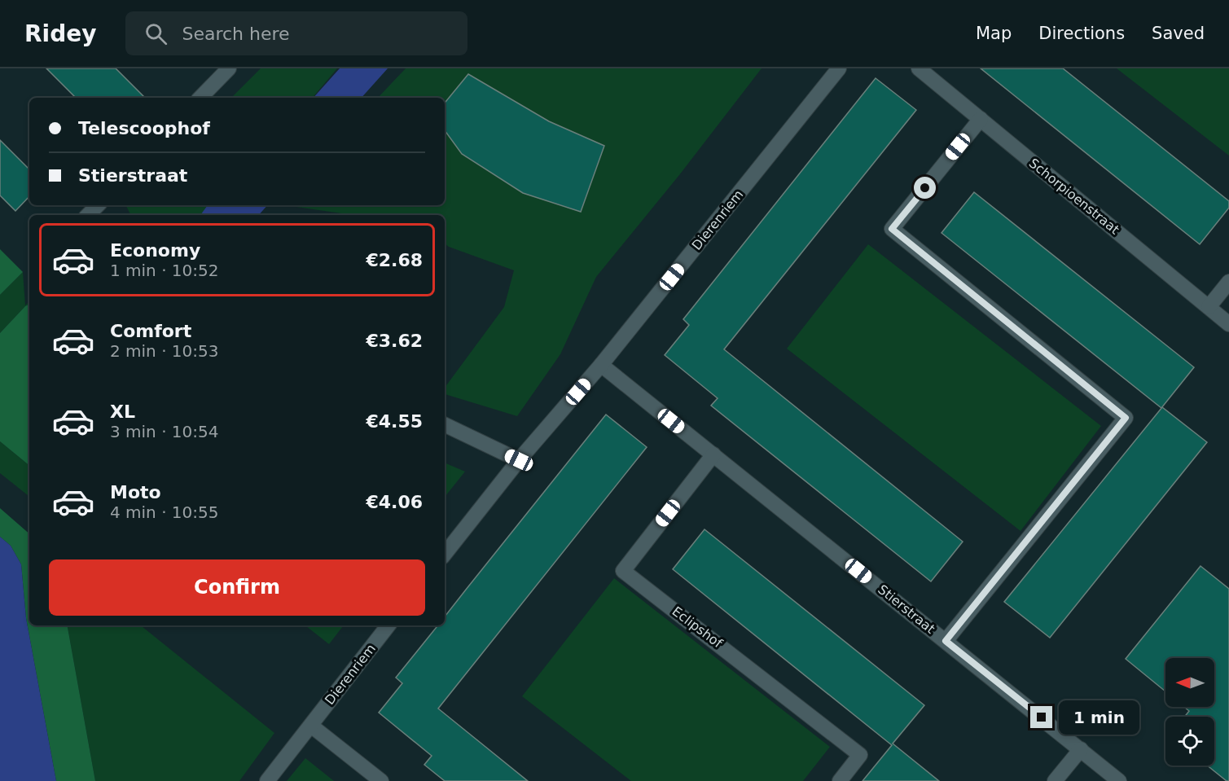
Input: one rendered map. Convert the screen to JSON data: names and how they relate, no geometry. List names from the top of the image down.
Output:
{
  "streets": {
    "street": [
      "Schorpioenstraat",
      "Dierenriem",
      "Stierstraat",
      "Eclipshof"
    ]
  },
  "crossings": [
    ["Dierenriem", "Stierstraat"],
    ["Stierstraat", "Eclipshof"]
  ],
  "north": "left",
  "page": {
    "header": "Ridey",
    "search": "Search here",
    "nav": ["Map", "Directions", "Saved"],
    "banner": ["Telescoophof", "Stierstraat"],
    "list": [
      {
        "name": "Economy",
        "note": "1 min · 10:52",
        "value": "€2.68"
      },
      {
        "name": "Comfort",
        "note": "2 min · 10:53",
        "value": "€3.62"
      },
      {
        "name": "XL",
        "note": "3 min · 10:54",
        "value": "€4.55"
      },
      {
        "name": "Moto",
        "note": "4 min · 10:55",
        "value": "€4.06"
      }
    ],
    "buttons": "Confirm",
    "bubble": "1 min"
  }
}
